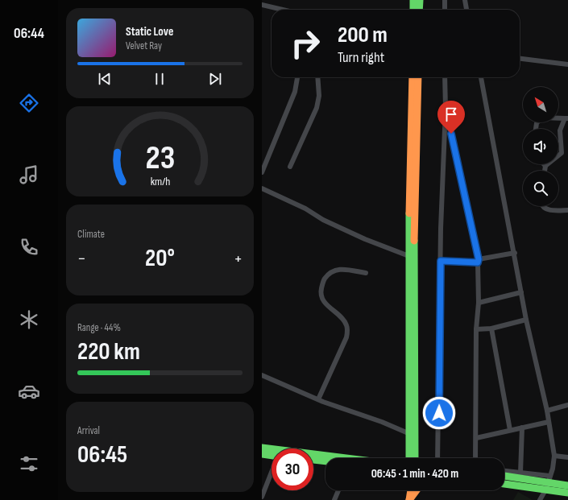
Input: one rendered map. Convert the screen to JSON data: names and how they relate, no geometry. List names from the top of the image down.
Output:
{
  "north": "top left",
  "page": {
    "tabs": "06:44",
    "turn": ["200 m", "Turn right"],
    "song": ["Static Love", "Velvet Ray"],
    "tile": [
      "Climate",
      ["Range · 44%", "220 km"],
      ["Arrival", "06:45"]
    ],
    "heat": ["−", "20°", "+"],
    "limit": "30",
    "trip": "06:45 · 1 min · 420 m",
    "gauge": ["23", "km/h"]
  }
}
